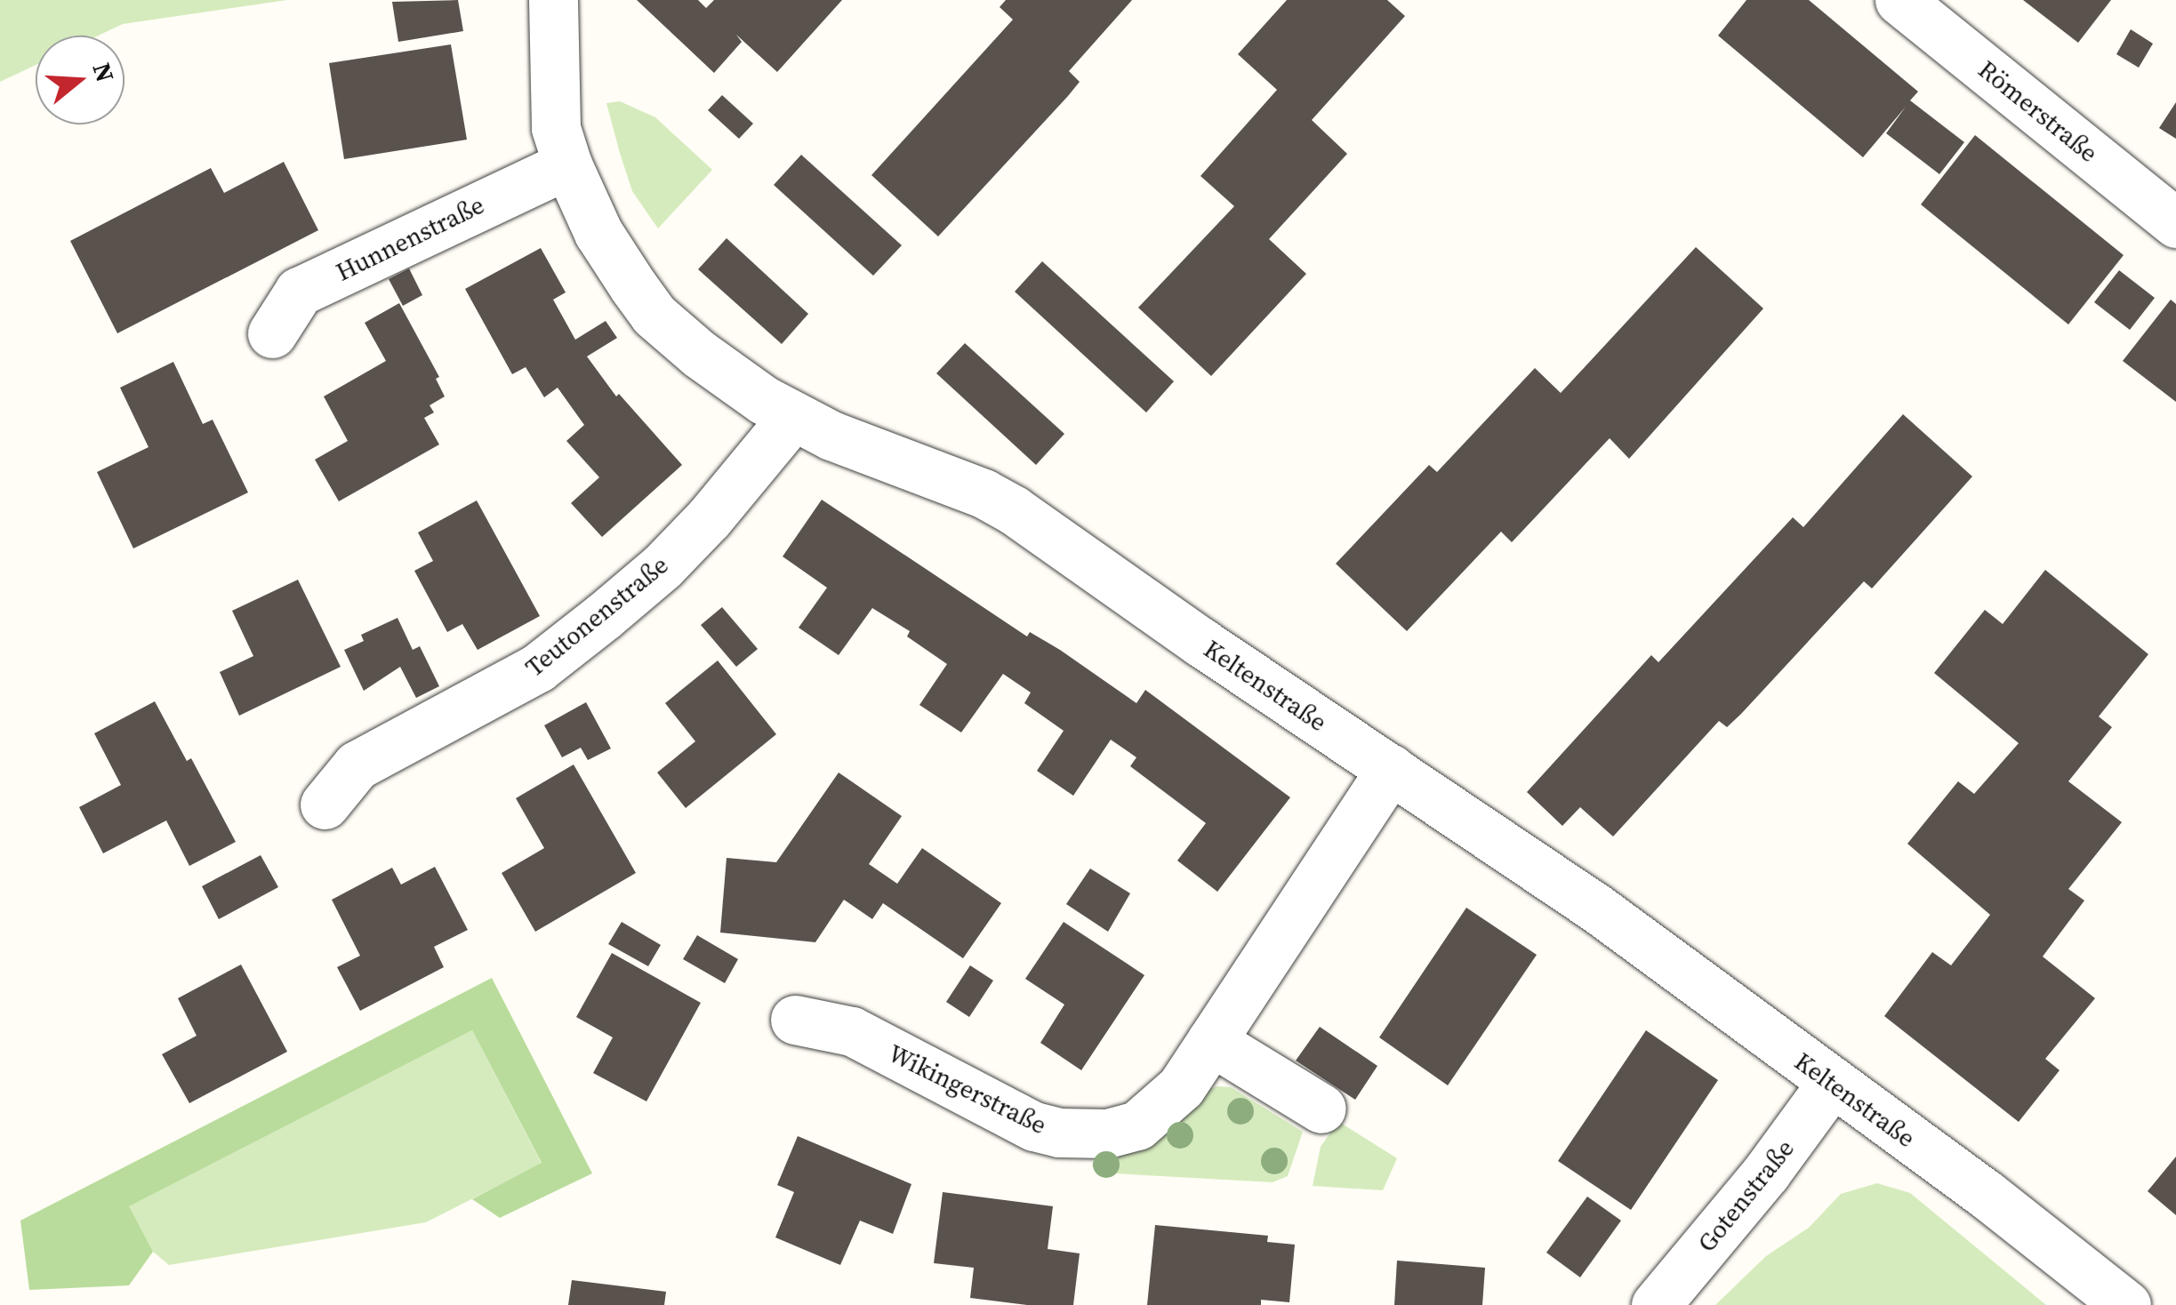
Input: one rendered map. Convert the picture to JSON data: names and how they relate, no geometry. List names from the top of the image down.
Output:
{
  "streets": {
    "street": [
      "Römerstraße",
      "Hunnenstraße",
      "Teutonenstraße",
      "Keltenstraße",
      "Wikingerstraße",
      "Gotenstraße"
    ]
  },
  "crossings": [
    ["Hunnenstraße", "Keltenstraße"],
    ["Teutonenstraße", "Keltenstraße"],
    ["Keltenstraße", "Wikingerstraße"],
    ["Keltenstraße", "Gotenstraße"]
  ],
  "north": "right"
}
